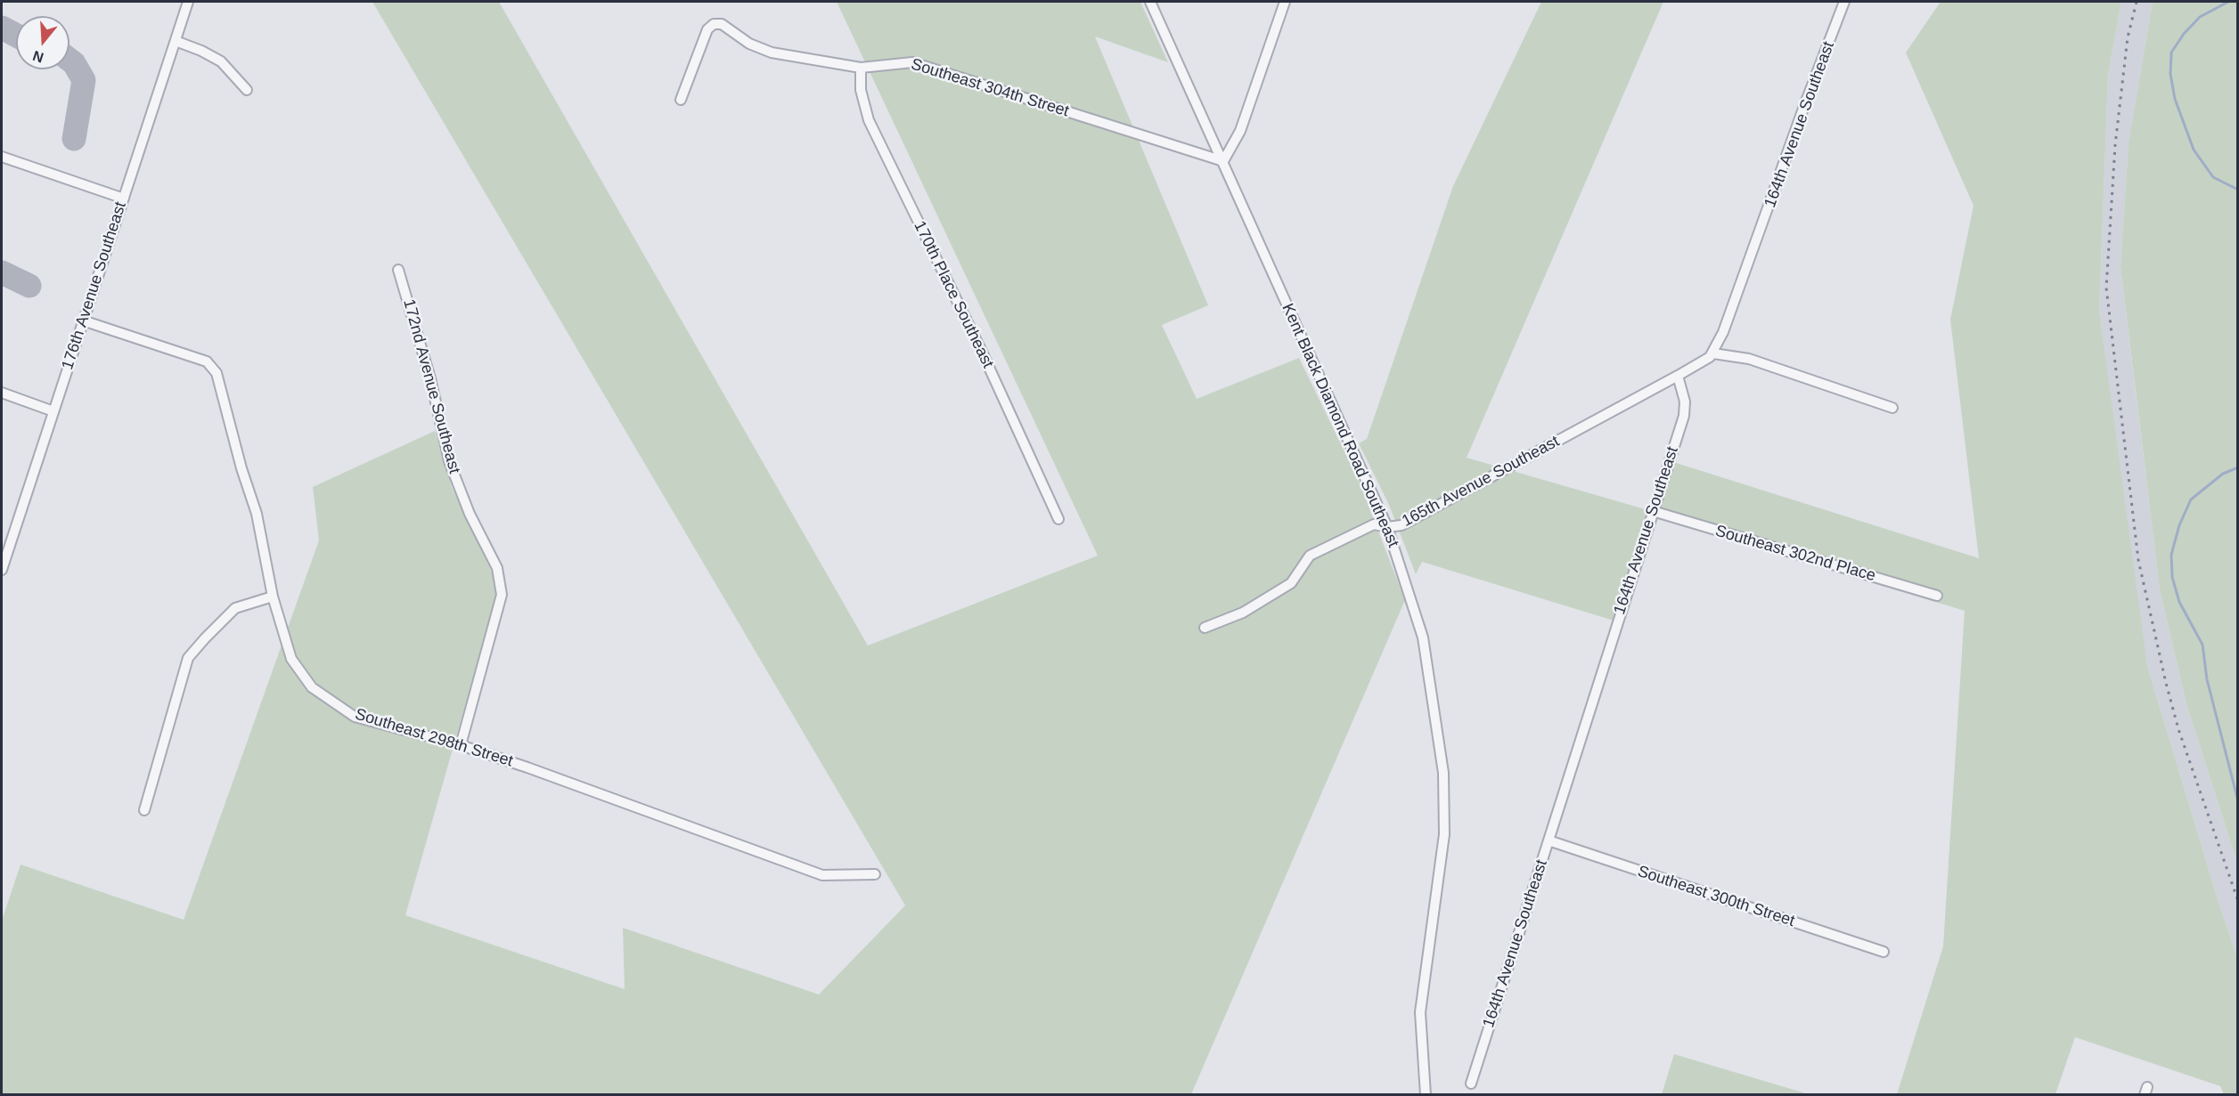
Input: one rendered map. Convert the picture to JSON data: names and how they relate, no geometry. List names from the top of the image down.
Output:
{
  "streets": {
    "street": [
      "Southeast 304th Street",
      "164th Avenue Southeast",
      "176th Avenue Southeast",
      "170th Place Southeast",
      "172nd Avenue Southeast",
      "Kent Black Diamond Road Southeast",
      "165th Avenue Southeast",
      "Southeast 302nd Place",
      "Southeast 298th Street",
      "Southeast 300th Street"
    ]
  },
  "crossings": [
    ["Southeast 304th Street", "170th Place Southeast"],
    ["Southeast 304th Street", "Kent Black Diamond Road Southeast"],
    ["164th Avenue Southeast", "165th Avenue Southeast"],
    ["164th Avenue Southeast", "Southeast 302nd Place"],
    ["164th Avenue Southeast", "Southeast 300th Street"],
    ["176th Avenue Southeast", "Southeast 298th Street"],
    ["172nd Avenue Southeast", "Southeast 298th Street"],
    ["Kent Black Diamond Road Southeast", "165th Avenue Southeast"]
  ],
  "north": "bottom"
}
